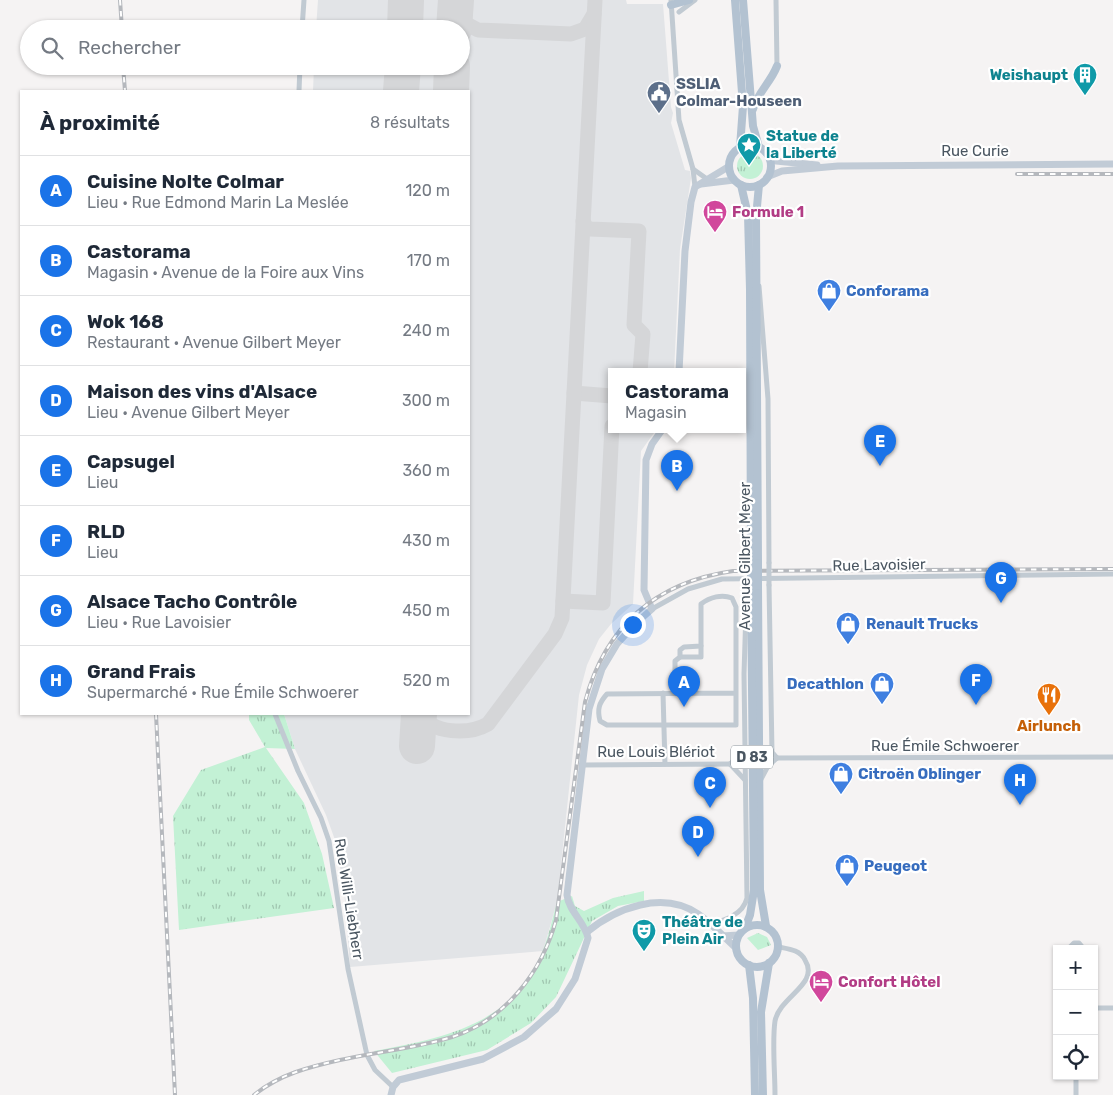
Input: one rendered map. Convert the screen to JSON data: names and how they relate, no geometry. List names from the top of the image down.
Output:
{
  "streets": {
    "main road": ["Avenue Gilbert Meyer", "D 83"],
    "street": [
      "Rue Curie",
      "Rue Lavoisier",
      "Rue Émile Schwoerer",
      "Rue Louis Blériot",
      "Rue Willi-Liebherr"
    ]
  },
  "crossings": [
    ["Rue Curie", "Avenue Gilbert Meyer"]
  ],
  "places": {
    "building": ["Weishaupt"],
    "public building": ["SSLIA Colmar-Houseen"],
    "place": ["Statue de la Liberté"],
    "hotel": ["Formule 1", "Confort Hôtel"],
    "shop": [
      "Conforama",
      "Renault Trucks",
      "Decathlon",
      "Citroën Oblinger",
      "Peugeot"
    ],
    "restaurant": ["Airlunch"],
    "theatre": ["Théâtre de Plein Air"]
  },
  "page": {
    "search": "Rechercher",
    "heading": ["À proximité", "8 résultats"],
    "list": [
      {
        "mark": "A",
        "name": "Cuisine Nolte Colmar",
        "note": "Lieu · Rue Edmond Marin La Meslée",
        "value": "120 m"
      },
      {
        "mark": "B",
        "name": "Castorama",
        "note": "Magasin · Avenue de la Foire aux Vins",
        "value": "170 m"
      },
      {
        "mark": "C",
        "name": "Wok 168",
        "note": "Restaurant · Avenue Gilbert Meyer",
        "value": "240 m"
      },
      {
        "mark": "D",
        "name": "Maison des vins d'Alsace",
        "note": "Lieu · Avenue Gilbert Meyer",
        "value": "300 m"
      },
      {
        "mark": "E",
        "name": "Capsugel",
        "note": "Lieu",
        "value": "360 m"
      },
      {
        "mark": "F",
        "name": "RLD",
        "note": "Lieu",
        "value": "430 m"
      },
      {
        "mark": "G",
        "name": "Alsace Tacho Contrôle",
        "note": "Lieu · Rue Lavoisier",
        "value": "450 m"
      },
      {
        "mark": "H",
        "name": "Grand Frais",
        "note": "Supermarché · Rue Émile Schwoerer",
        "value": "520 m"
      }
    ],
    "popup": ["Castorama", "Magasin"],
    "pins": [
      "E",
      "B",
      "G",
      "F",
      "A",
      "H",
      "C",
      "D"
    ],
    "map_buttons": ["+", "−"]
  }
}
